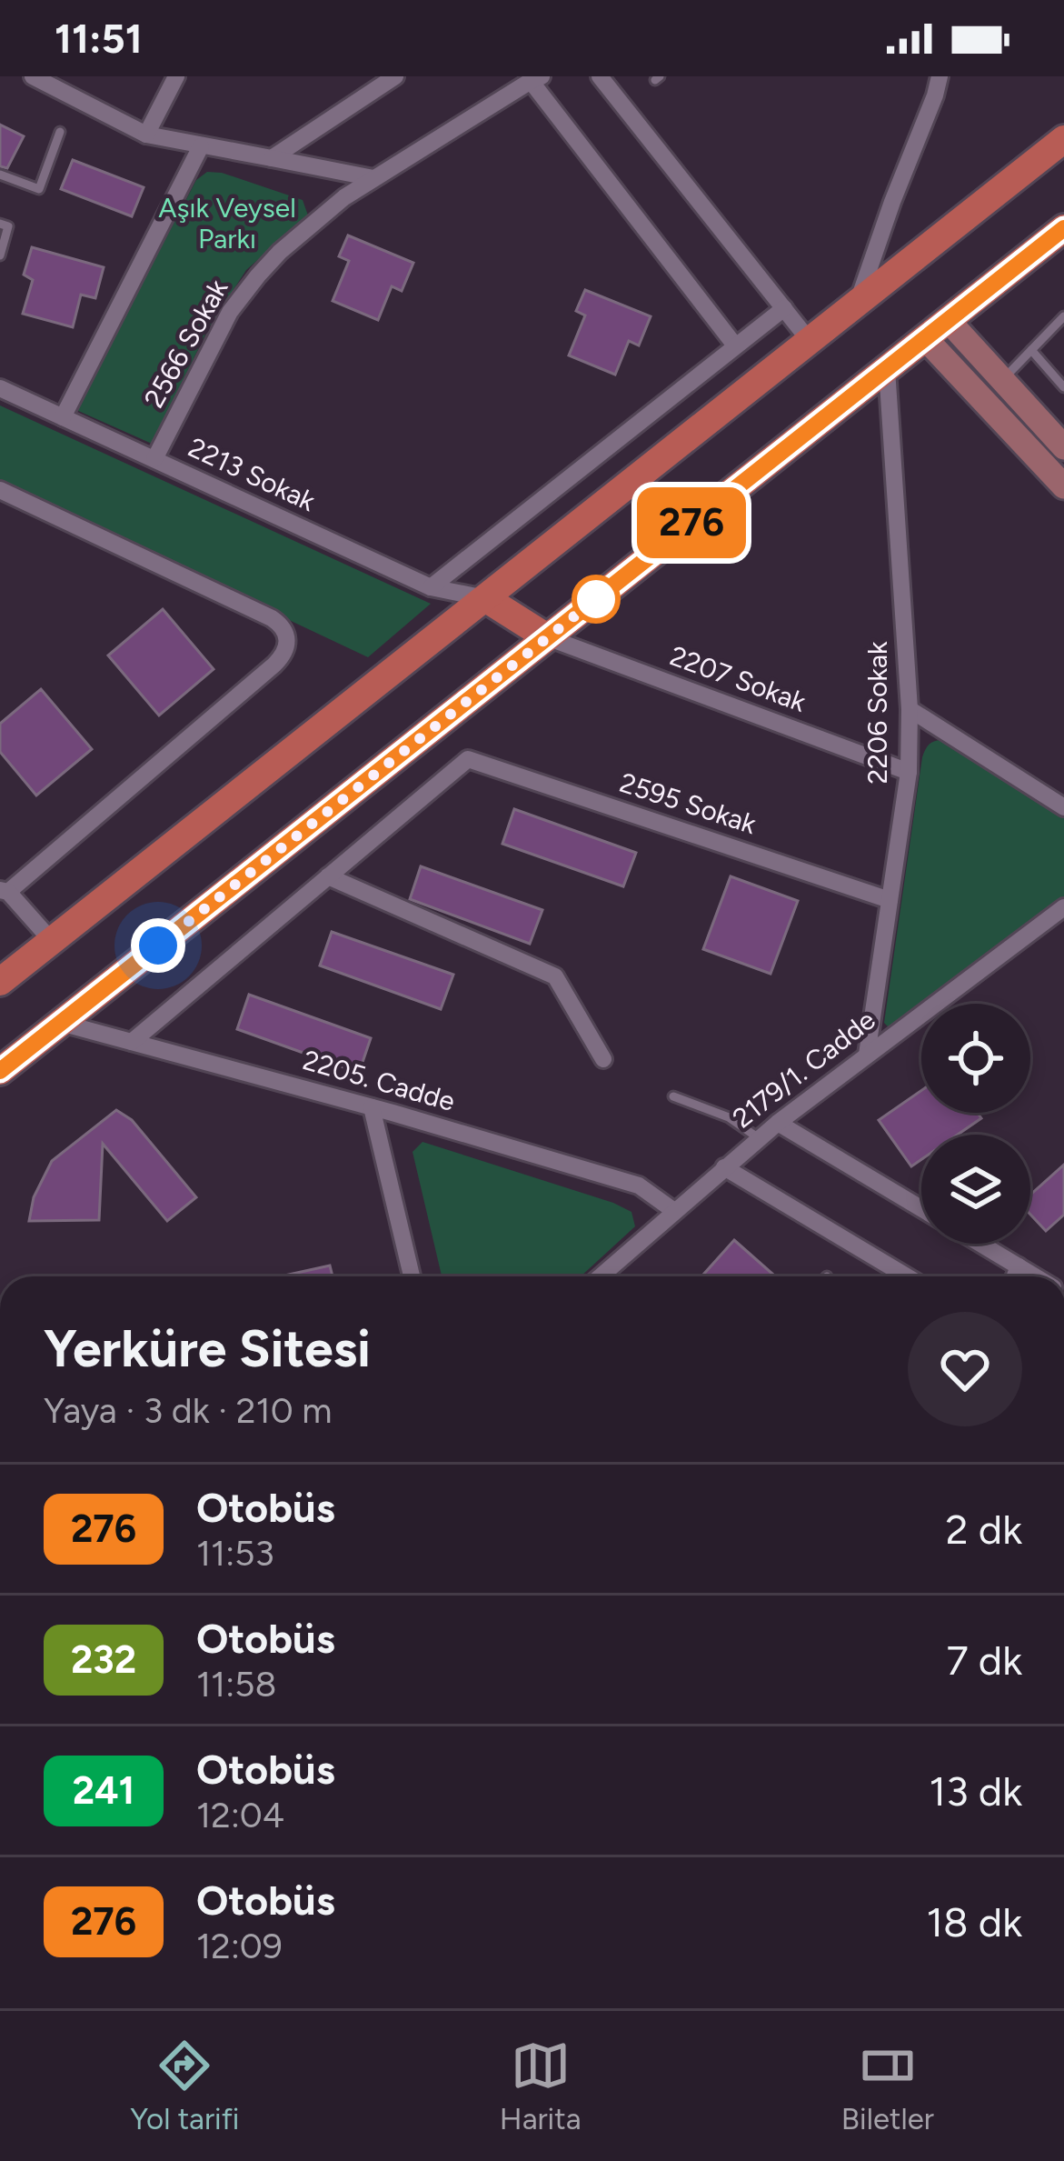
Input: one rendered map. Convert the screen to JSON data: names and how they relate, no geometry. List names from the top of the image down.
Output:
{
  "streets": {
    "street": [
      "2566 Sokak",
      "2213 Sokak",
      "2207 Sokak",
      "2206 Sokak",
      "2595 Sokak",
      "2179/1. Cadde",
      "2205. Cadde"
    ]
  },
  "crossings": [
    ["2566 Sokak", "2213 Sokak"],
    ["2207 Sokak", "2206 Sokak"],
    ["2206 Sokak", "2595 Sokak"],
    ["2206 Sokak", "2179/1. Cadde"],
    ["2179/1. Cadde", "2205. Cadde"]
  ],
  "parks": ["Aşık Veysel Parkı"],
  "lines": ["bus line 276"],
  "page": {
    "status": "11:51",
    "on_map": "276",
    "heading": ["Yerküre Sitesi", "Yaya · 3 dk · 210 m"],
    "list": [
      {
        "mark": "276",
        "name": "Otobüs",
        "note": "11:53",
        "value": "2 dk"
      },
      {
        "mark": "232",
        "name": "Otobüs",
        "note": "11:58",
        "value": "7 dk"
      },
      {
        "mark": "241",
        "name": "Otobüs",
        "note": "12:04",
        "value": "13 dk"
      },
      {
        "mark": "276",
        "name": "Otobüs",
        "note": "12:09",
        "value": "18 dk"
      }
    ],
    "tabs": ["Yol tarifi", "Harita", "Biletler"]
  }
}
